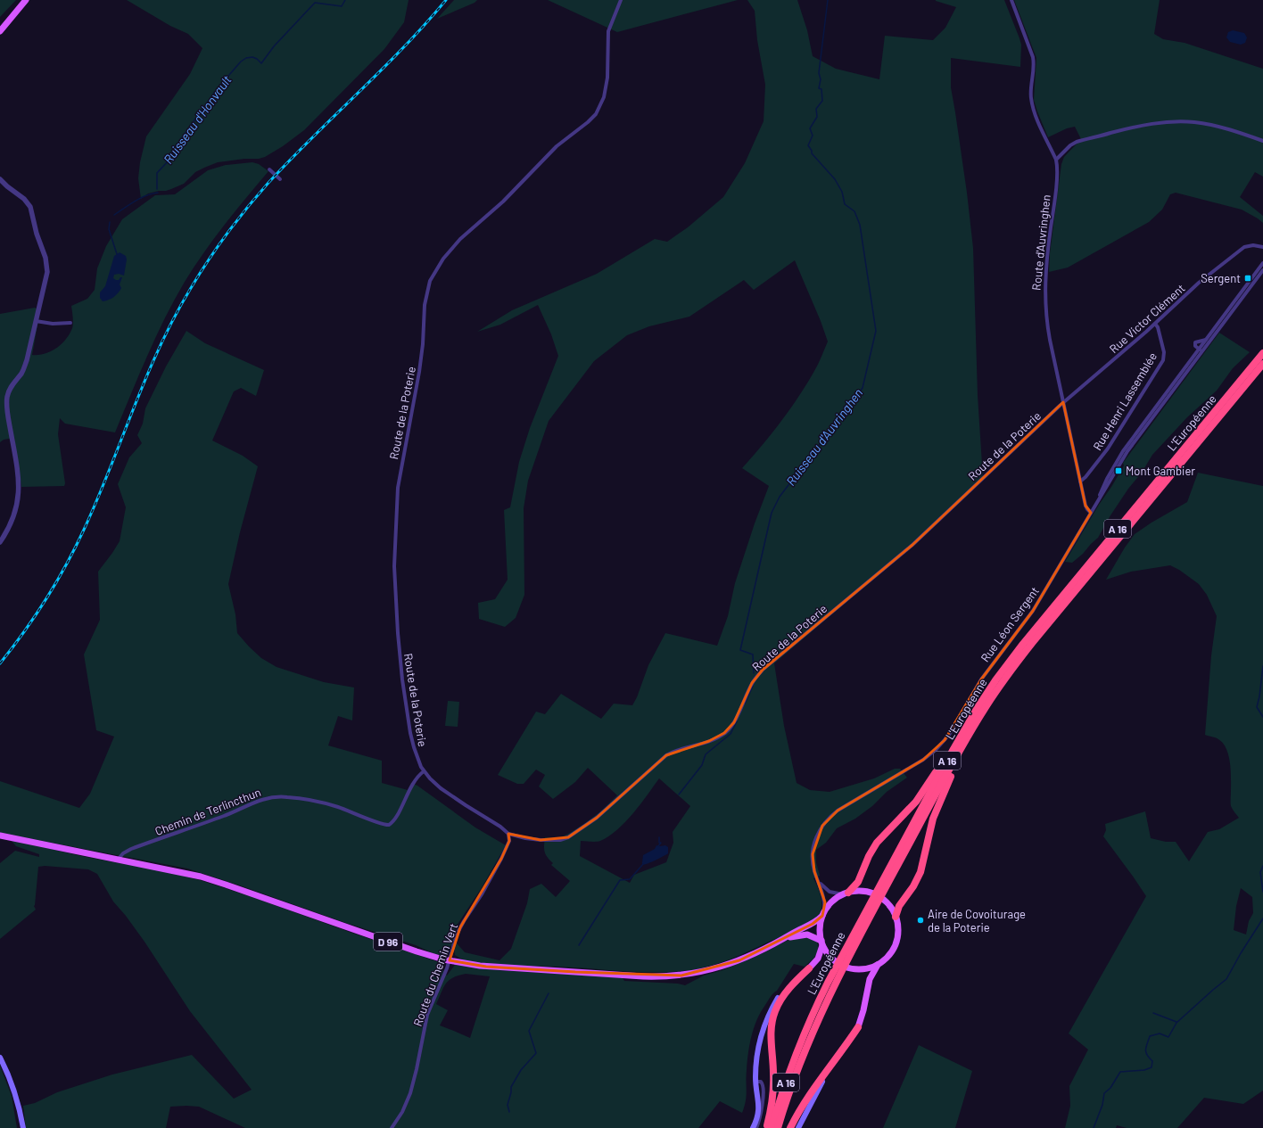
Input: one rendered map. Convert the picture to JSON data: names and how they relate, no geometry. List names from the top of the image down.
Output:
{
  "streets": {
    "highway": ["L'Européenne", "A 16"],
    "main road": ["D 96"],
    "street": [
      "Route d'Auvringhen",
      "Rue Victor Clément",
      "Rue Henri Lassemblée",
      "Route de la Poterie",
      "Rue Léon Sergent",
      "Chemin de Terlincthun",
      "Route du Chemin Vert"
    ]
  },
  "crossings": [
    ["Route d'Auvringhen", "Rue Victor Clément"],
    ["Route d'Auvringhen", "Rue Henri Lassemblée"],
    ["Route d'Auvringhen", "Route de la Poterie"],
    ["Route d'Auvringhen", "Rue Léon Sergent"],
    ["Rue Victor Clément", "Rue Henri Lassemblée"],
    ["Rue Victor Clément", "Route de la Poterie"],
    ["Route de la Poterie", "Chemin de Terlincthun"],
    ["Route de la Poterie", "Route du Chemin Vert"],
    ["Rue Léon Sergent", "D 96"],
    ["Chemin de Terlincthun", "D 96"],
    ["D 96", "Route du Chemin Vert"]
  ],
  "water": ["Ruisseau d'Honvault", "Ruisseau d'Auvringhen"],
  "places": {
    "transit": ["Sergent", "Mont Gambier"],
    "other": ["Aire de Covoiturage de la Poterie"]
  }
}
